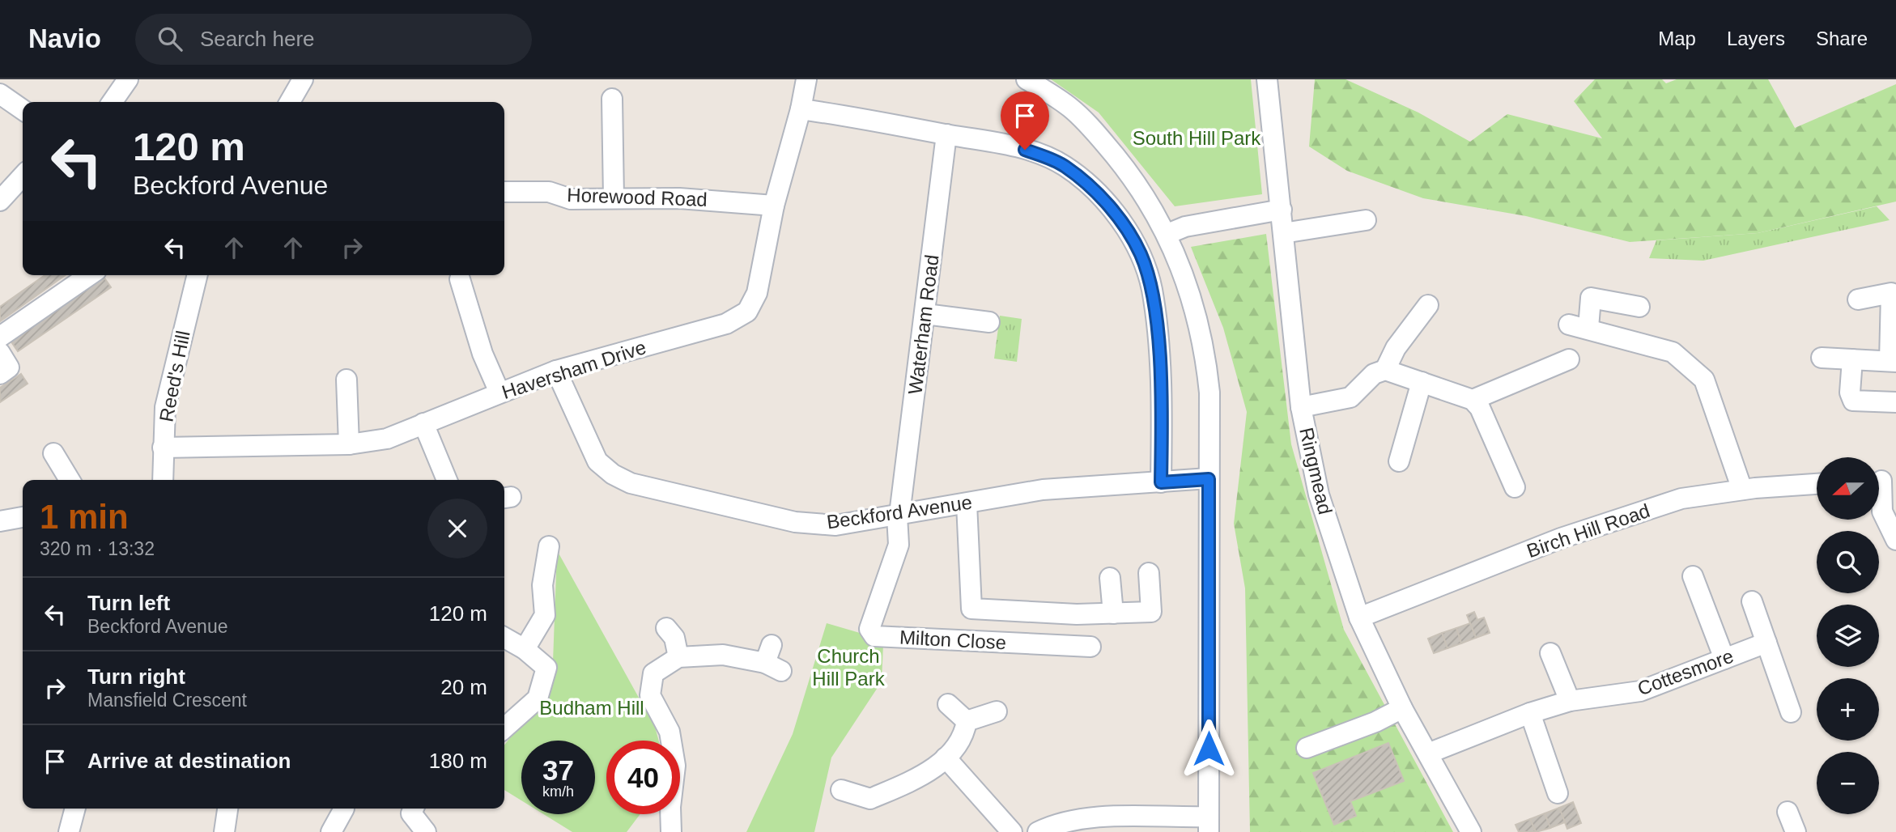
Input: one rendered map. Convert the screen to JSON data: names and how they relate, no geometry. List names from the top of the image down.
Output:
{
  "streets": {
    "street": [
      "Horewood Road",
      "Waterham Road",
      "Haversham Drive",
      "Reed's Hill",
      "Ringmead",
      "Beckford Avenue",
      "Birch Hill Road",
      "Milton Close",
      "Cottesmore"
    ]
  },
  "crossings": [
    ["Horewood Road", "Haversham Drive"],
    ["Waterham Road", "Beckford Avenue"],
    ["Waterham Road", "Milton Close"],
    ["Haversham Drive", "Reed's Hill"],
    ["Haversham Drive", "Beckford Avenue"],
    ["Ringmead", "Birch Hill Road"],
    ["Ringmead", "Cottesmore"],
    ["Beckford Avenue", "Milton Close"]
  ],
  "parks": ["South Hill Park", "Church Hill Park", "Budham Hill"],
  "north": "left",
  "page": {
    "header": "Navio",
    "search": "Search here",
    "nav": ["Map", "Layers", "Share"],
    "turn": ["120 m", "Beckford Avenue"],
    "map_buttons": ["+", "−"],
    "heading": ["1 min", "320 m · 13:32"],
    "list": [
      {
        "name": "Turn left",
        "note": "Beckford Avenue",
        "value": "120 m"
      },
      {
        "name": "Turn right",
        "note": "Mansfield Crescent",
        "value": "20 m"
      },
      {
        "name": "Arrive at destination",
        "value": "180 m"
      }
    ],
    "speed": "37 km/h",
    "limit": "40"
  }
}
